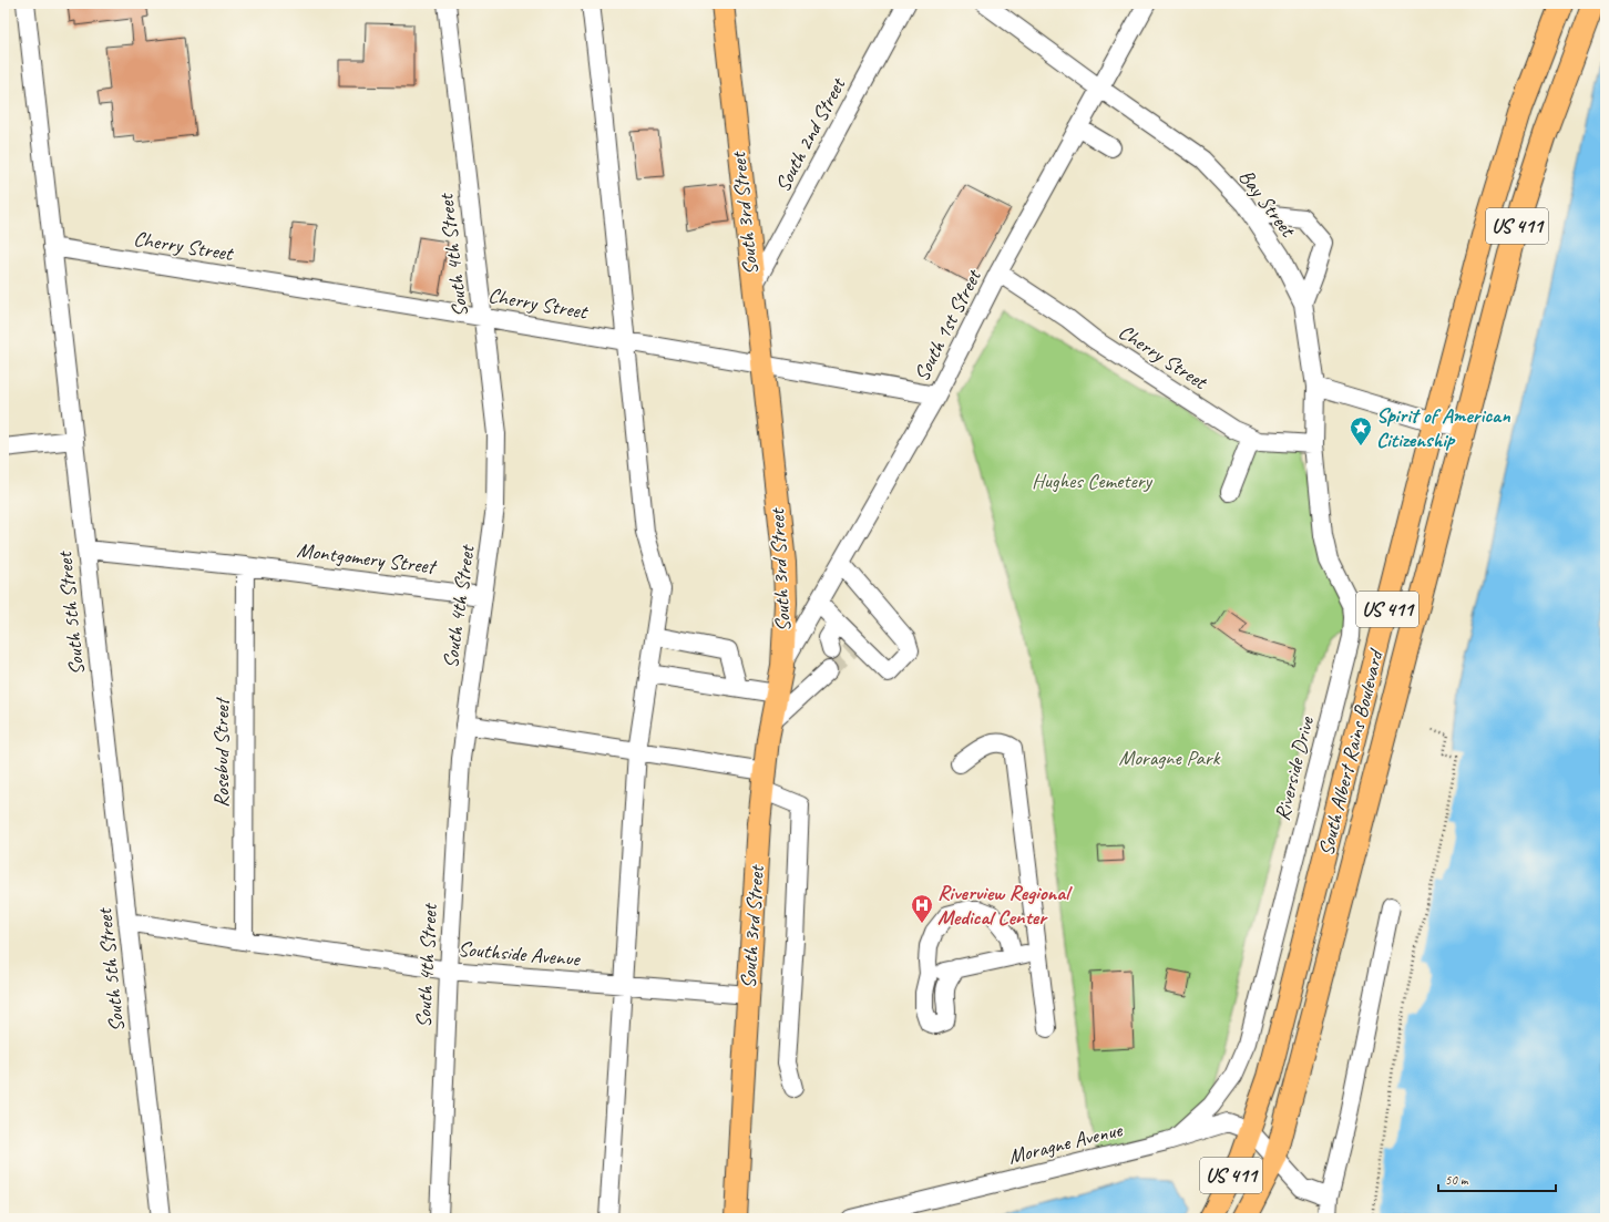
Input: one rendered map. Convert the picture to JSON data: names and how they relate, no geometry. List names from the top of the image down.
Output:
{
  "streets": {
    "main road": ["South 3rd Street", "US 411", "South Albert Rains Boulevard"],
    "street": [
      "South 2nd Street",
      "Bay Street",
      "Cherry Street",
      "South 4th Street",
      "South 1st Street",
      "Montgomery Street",
      "South 5th Street",
      "Rosebud Street",
      "Riverside Drive",
      "Southside Avenue",
      "Moragne Avenue"
    ]
  },
  "crossings": [
    ["South 2nd Street", "South 3rd Street"],
    ["Bay Street", "South 1st Street"],
    ["Bay Street", "Riverside Drive"],
    ["South 3rd Street", "Cherry Street"],
    ["South 3rd Street", "South 1st Street"],
    ["South 3rd Street", "Southside Avenue"],
    ["Cherry Street", "South 4th Street"],
    ["Cherry Street", "South 1st Street"],
    ["Cherry Street", "South 5th Street"],
    ["Cherry Street", "Riverside Drive"],
    ["South 4th Street", "Montgomery Street"],
    ["South 4th Street", "Southside Avenue"],
    ["Montgomery Street", "South 5th Street"],
    ["Montgomery Street", "Rosebud Street"],
    ["South 5th Street", "Southside Avenue"],
    ["Rosebud Street", "Southside Avenue"],
    ["South Albert Rains Boulevard", "Moragne Avenue"],
    ["Riverside Drive", "Moragne Avenue"]
  ],
  "parks": ["Hughes Cemetery", "Moragne Park"],
  "places": {
    "place": ["Spirit of American Citizenship"],
    "hospital": ["Riverview Regional Medical Center"]
  },
  "scale_bar": "50 m"
}
